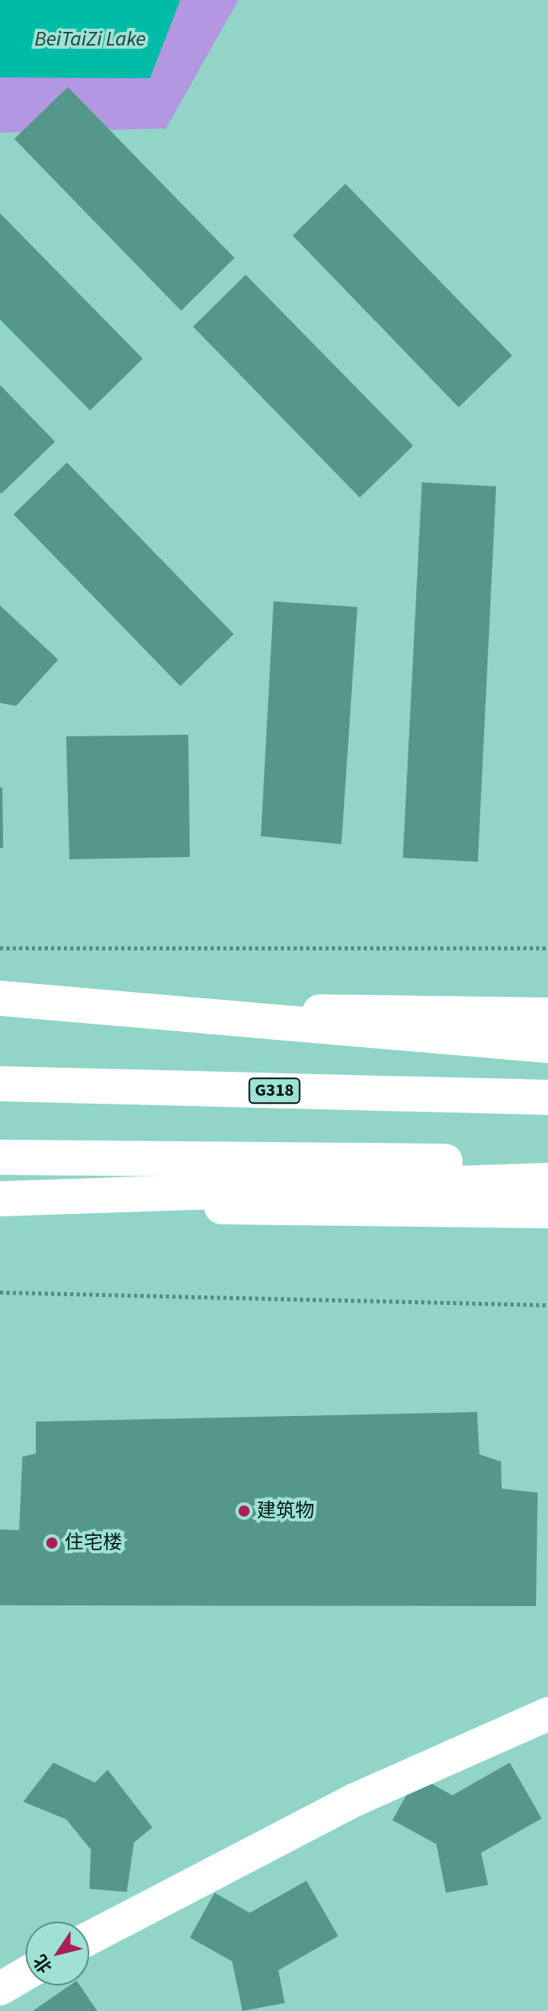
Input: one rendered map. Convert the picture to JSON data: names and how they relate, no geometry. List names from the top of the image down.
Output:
{
  "streets": {
    "main road": ["G318"]
  },
  "water": ["BeiTaiZi Lake"],
  "places": ["建筑物", "住宅楼"],
  "north": "bottom left"
}
